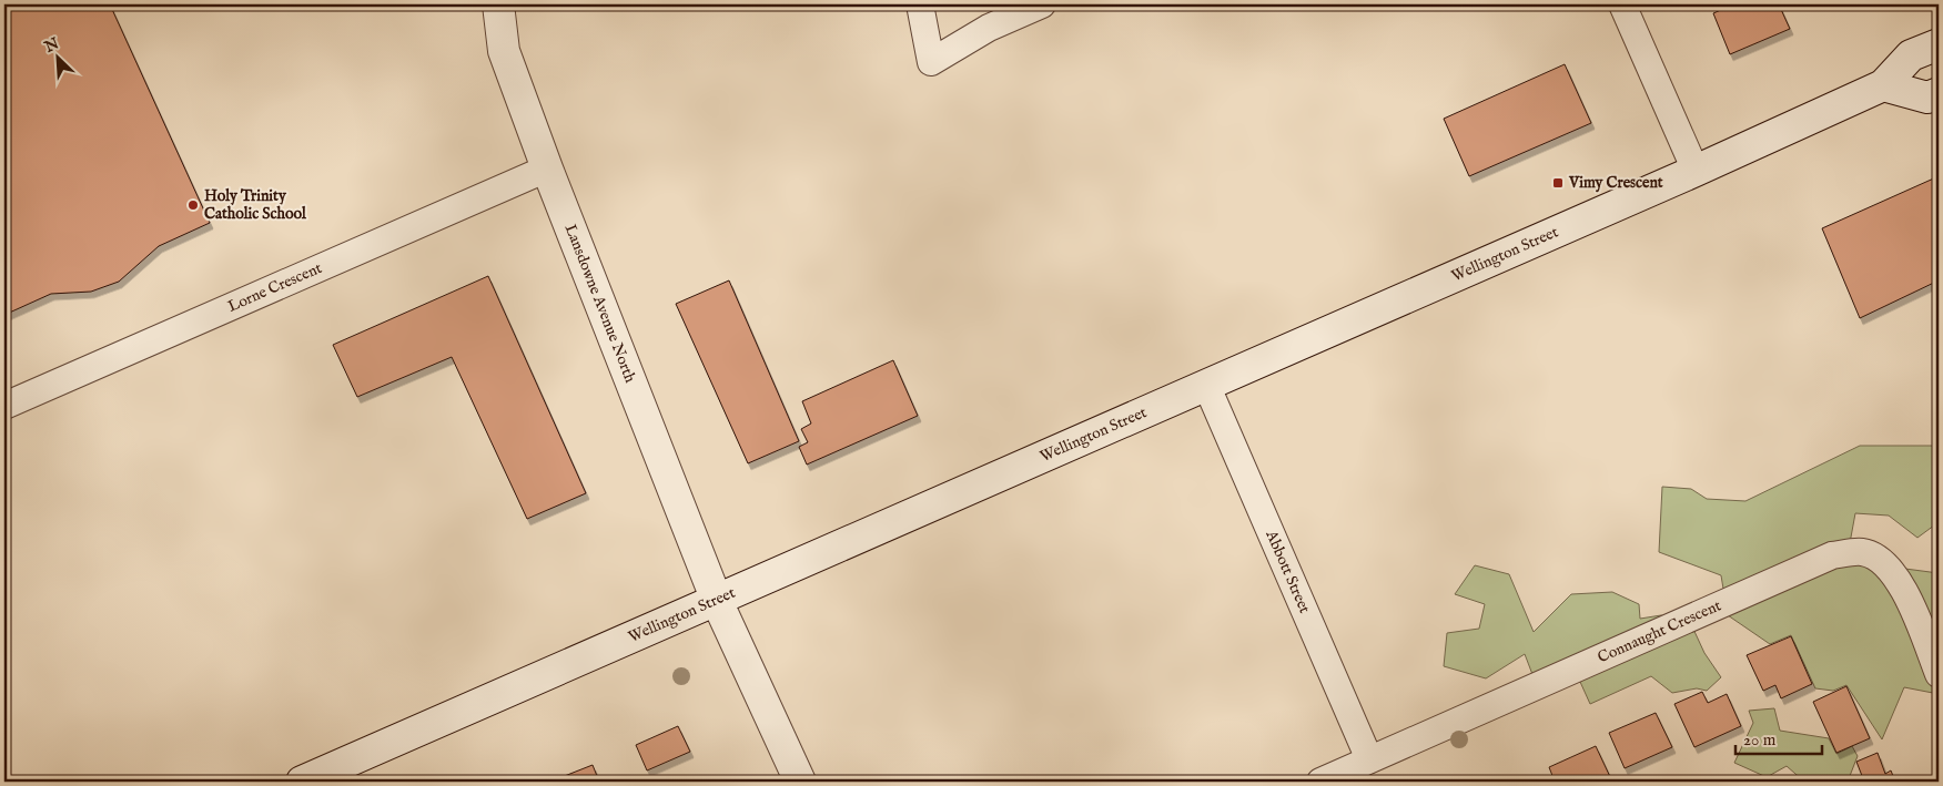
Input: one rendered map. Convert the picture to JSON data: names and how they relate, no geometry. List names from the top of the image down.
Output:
{
  "streets": {
    "main road": ["Wellington Street", "Lansdowne Avenue North"],
    "street": ["Lorne Crescent", "Abbott Street", "Connaught Crescent"]
  },
  "crossings": [
    ["Wellington Street", "Lansdowne Avenue North"],
    ["Wellington Street", "Abbott Street"],
    ["Lorne Crescent", "Lansdowne Avenue North"],
    ["Abbott Street", "Connaught Crescent"]
  ],
  "places": {
    "transit": ["Vimy Crescent"],
    "other": ["Holy Trinity Catholic School"]
  },
  "scale_bar": "20 m",
  "north": "top left"
}
